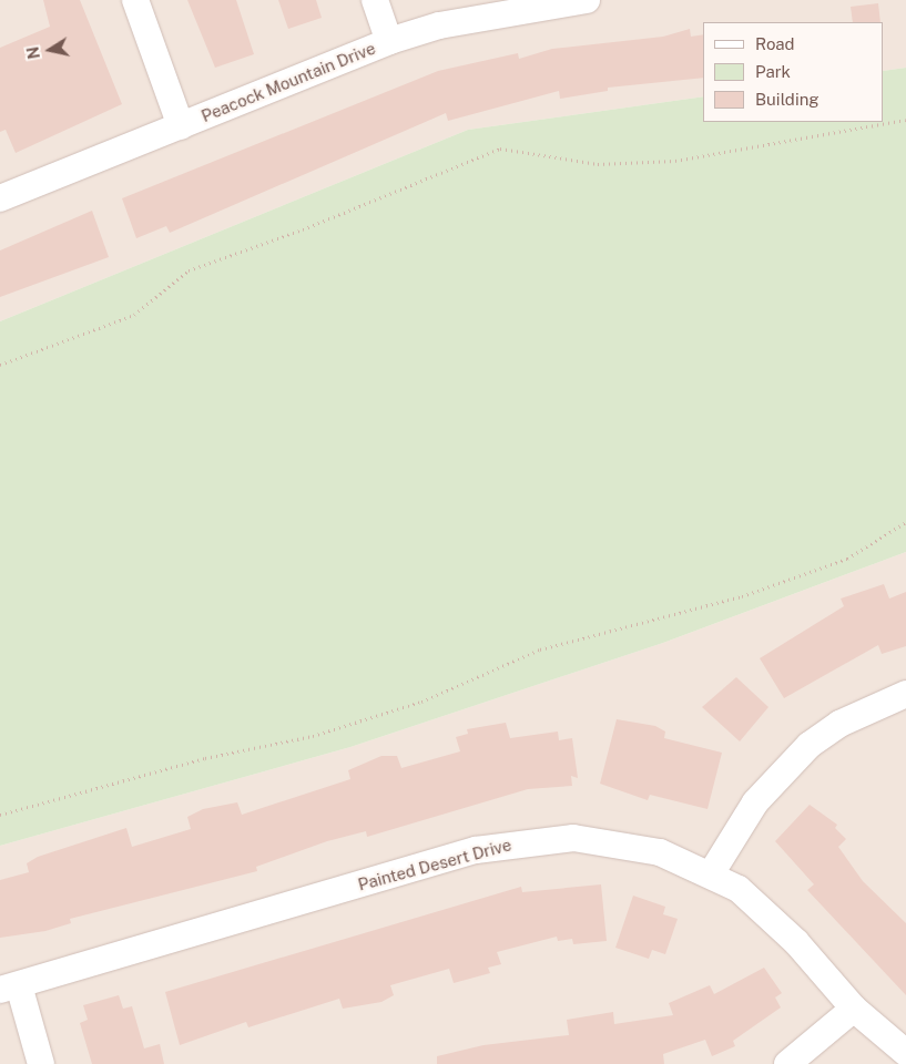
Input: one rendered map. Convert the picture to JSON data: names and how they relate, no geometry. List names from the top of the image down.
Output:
{
  "streets": {
    "street": ["Peacock Mountain Drive", "Painted Desert Drive"]
  },
  "legend": ["Road", "Park", "Building"],
  "north": "left"
}
